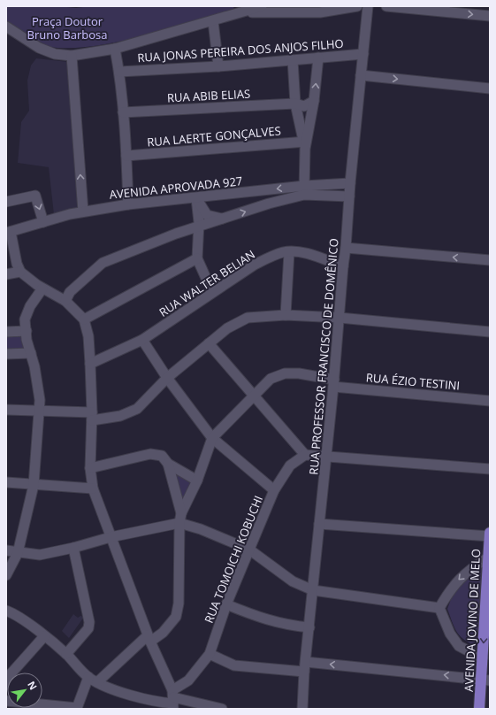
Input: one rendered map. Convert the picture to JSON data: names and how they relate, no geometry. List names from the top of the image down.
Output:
{
  "streets": {
    "main road": ["AVENIDA JOVINO DE MELO"],
    "street": [
      "RUA JONAS PEREIRA DOS ANJOS FILHO",
      "RUA ABIB ELIAS",
      "RUA LAERTE GONÇALVES",
      "AVENIDA APROVADA 927",
      "RUA WALTER BELIAN",
      "RUA PROFESSOR FRANCISCO DE DOMÊNICO",
      "RUA ÉZIO TESTINI",
      "RUA TOMOICHI KOBUCHI"
    ]
  },
  "crossings": [
    ["RUA JONAS PEREIRA DOS ANJOS FILHO", "RUA PROFESSOR FRANCISCO DE DOMÊNICO"],
    ["AVENIDA APROVADA 927", "RUA PROFESSOR FRANCISCO DE DOMÊNICO"],
    ["RUA WALTER BELIAN", "RUA PROFESSOR FRANCISCO DE DOMÊNICO"],
    ["RUA PROFESSOR FRANCISCO DE DOMÊNICO", "RUA ÉZIO TESTINI"]
  ],
  "one_way": ["AVENIDA JOVINO DE MELO"],
  "parks": ["Praça Doutor Bruno Barbosa"],
  "north": "top right"
}
